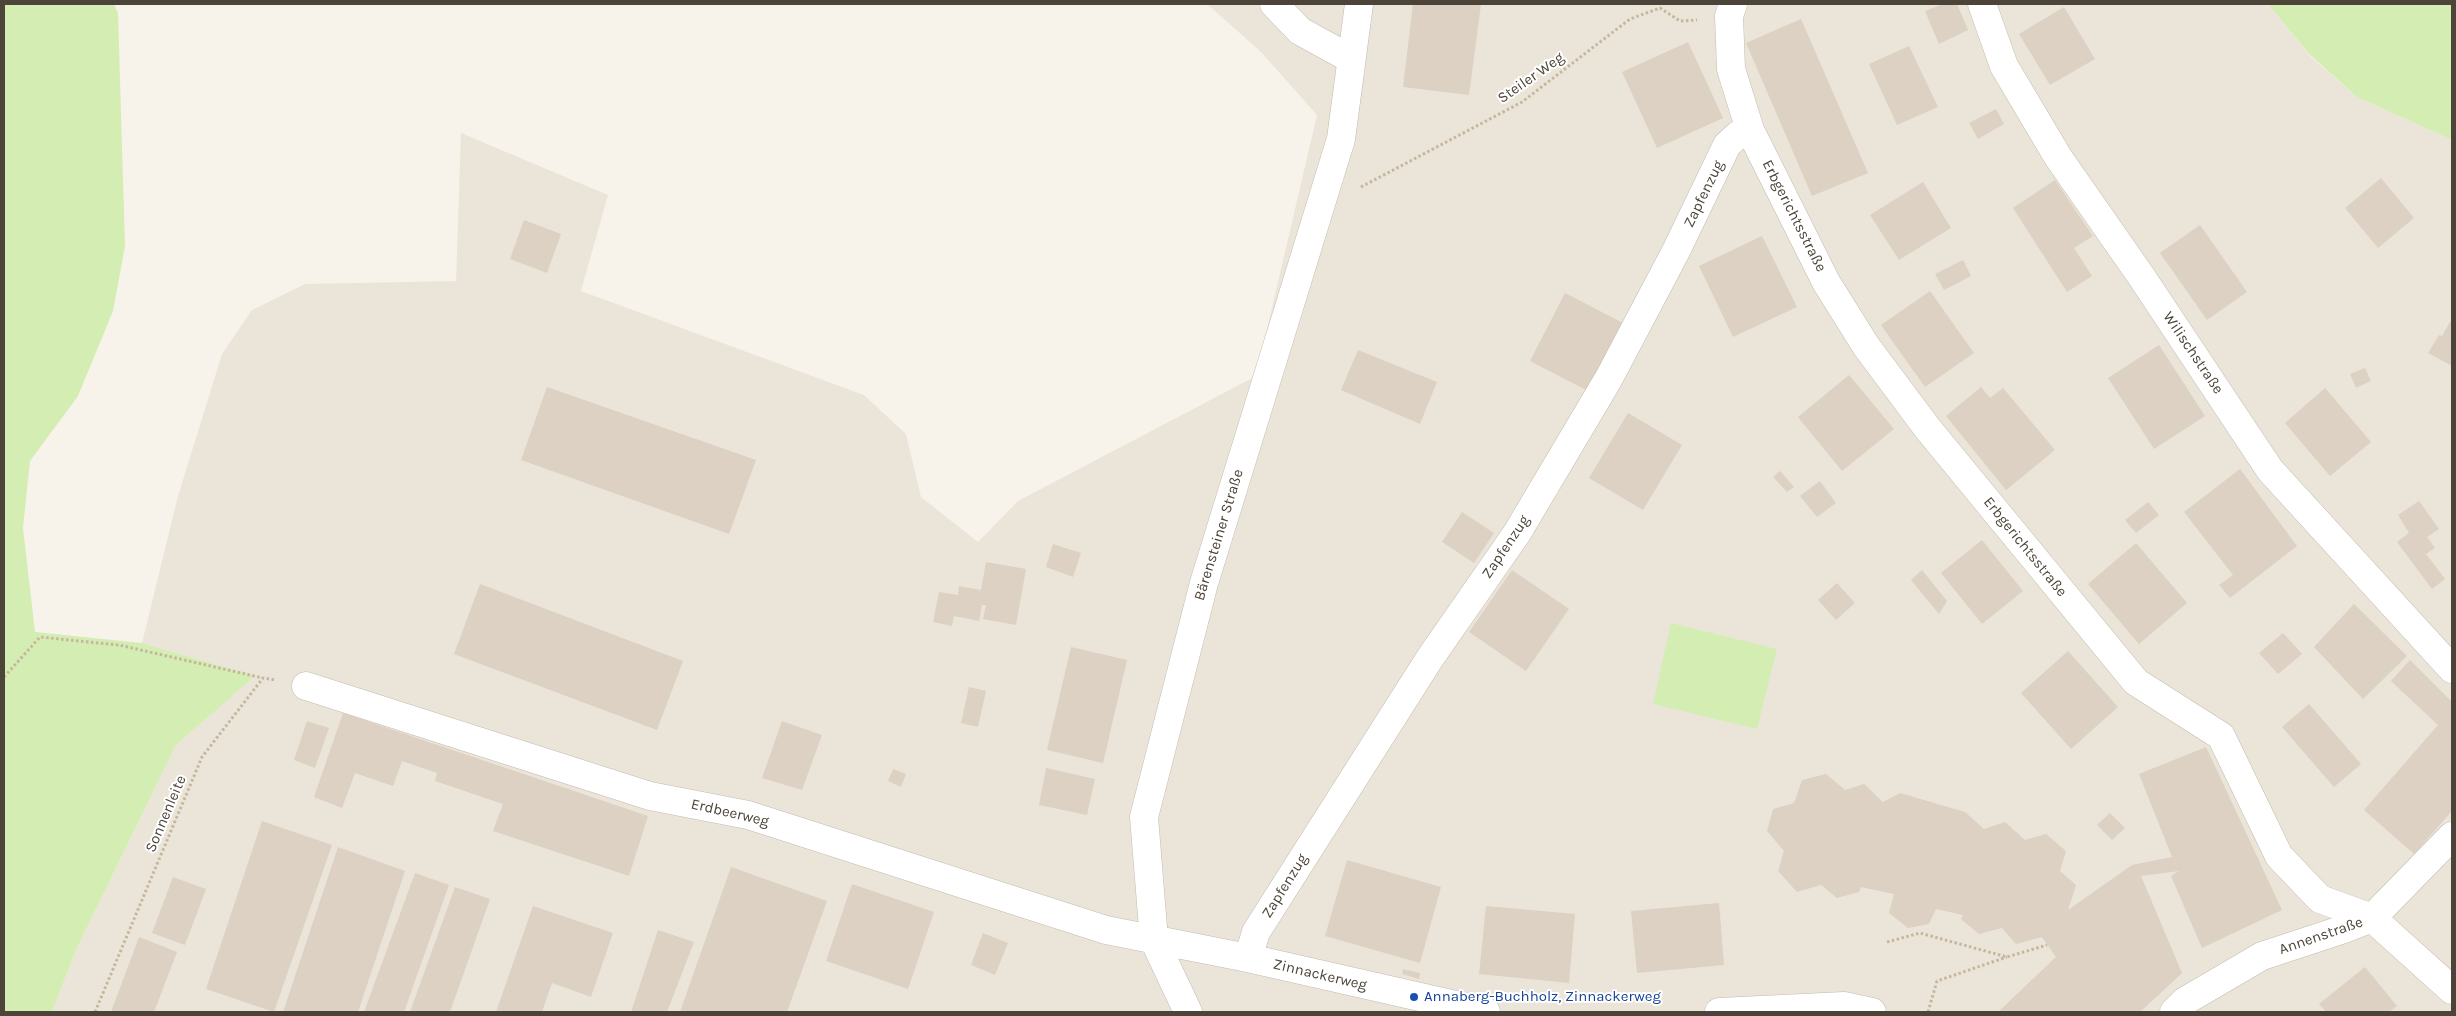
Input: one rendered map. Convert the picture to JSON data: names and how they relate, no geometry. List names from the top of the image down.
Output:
{
  "streets": {
    "street": [
      "Zapfenzug",
      "Erbgerichtsstraße",
      "Wilischstraße",
      "Bärensteiner Straße",
      "Erdbeerweg",
      "Annenstraße",
      "Zinnackerweg"
    ],
    "path": ["Steiler Weg", "Sonnenleite"]
  },
  "crossings": [
    ["Steiler Weg", "Erbgerichtsstraße"],
    ["Steiler Weg", "Bärensteiner Straße"],
    ["Zapfenzug", "Erbgerichtsstraße"],
    ["Zapfenzug", "Zinnackerweg"],
    ["Erbgerichtsstraße", "Annenstraße"],
    ["Bärensteiner Straße", "Erdbeerweg"],
    ["Bärensteiner Straße", "Zinnackerweg"],
    ["Erdbeerweg", "Zinnackerweg"]
  ],
  "places": ["Annaberg-Buchholz, Zinnackerweg"]
}
